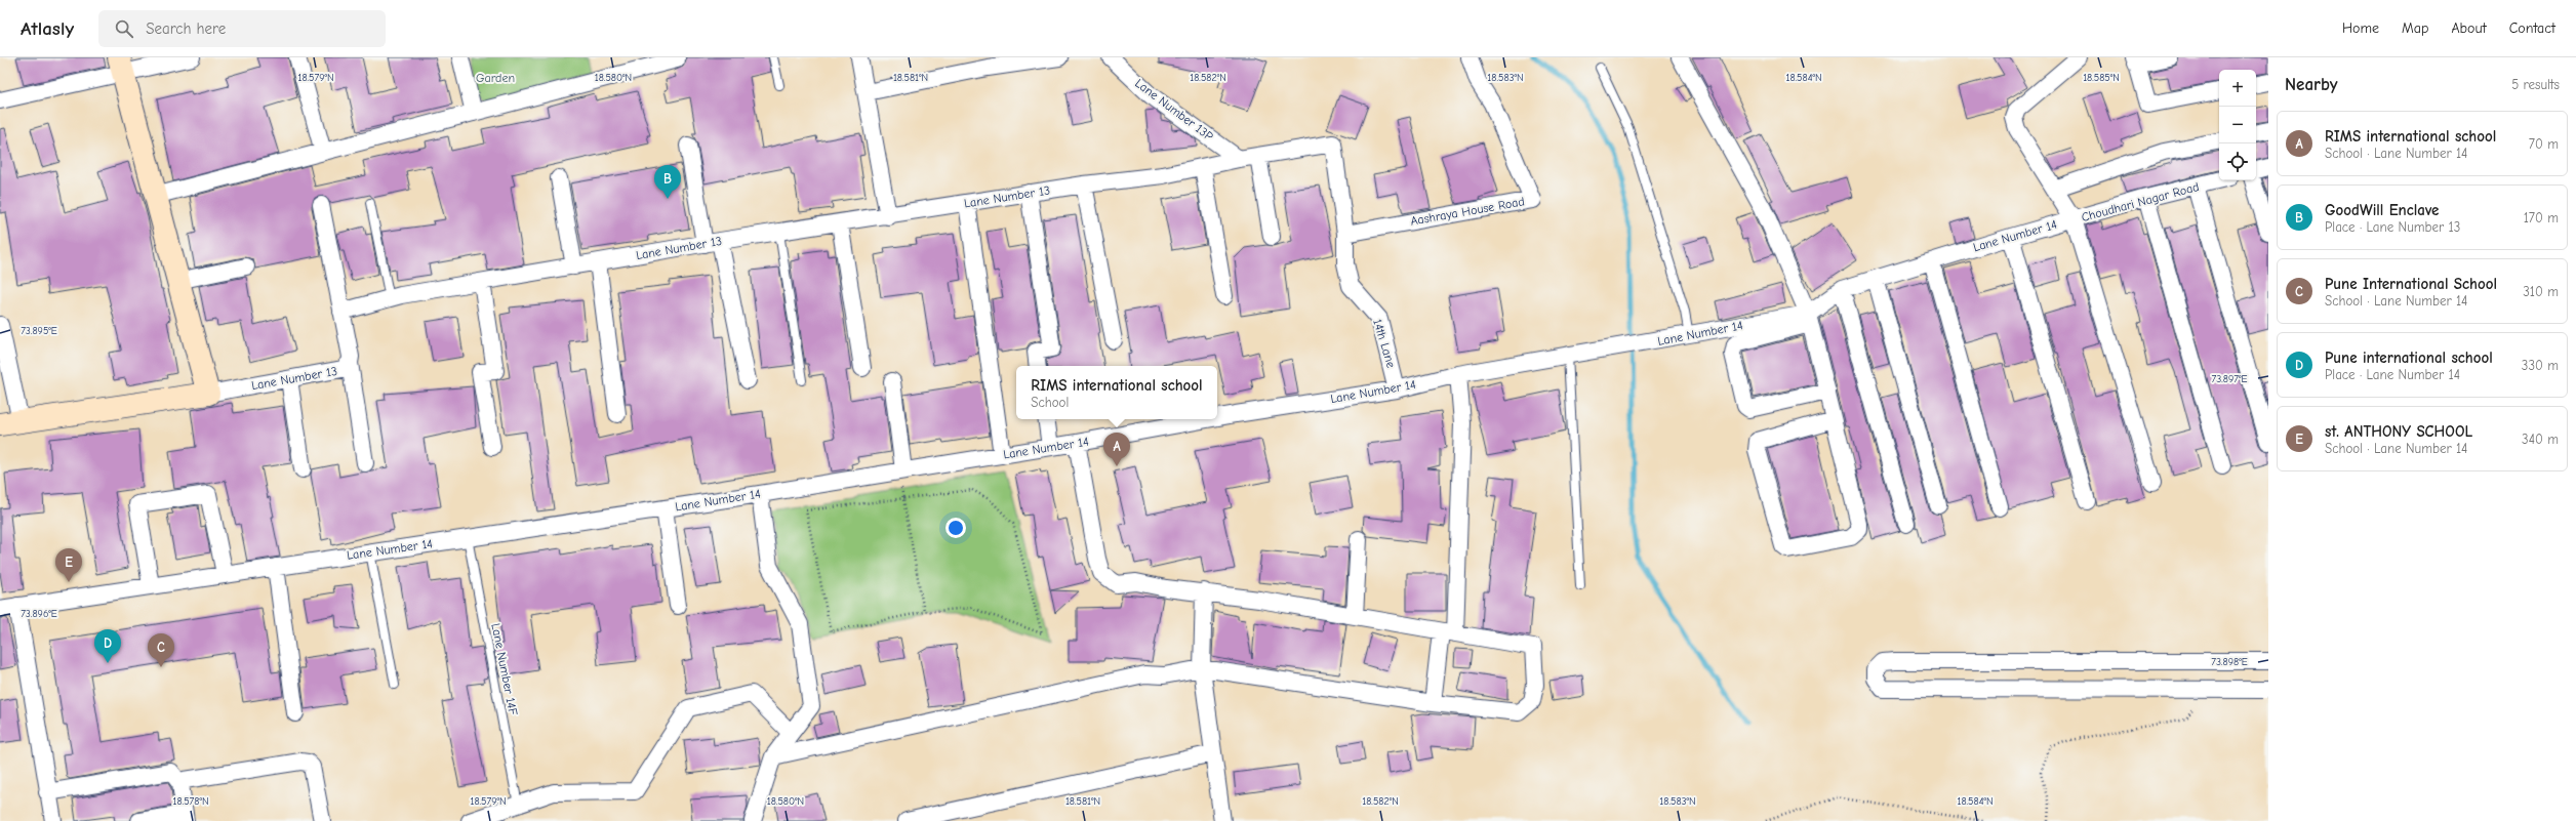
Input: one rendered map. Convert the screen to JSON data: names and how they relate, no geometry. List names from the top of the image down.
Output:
{
  "streets": {
    "street": [
      "Lane Number 13P",
      "Lane Number 13",
      "Choudhari Nagar Road",
      "Aashraya House Road",
      "Lane Number 14",
      "14th Lane"
    ],
    "lane": ["Lane Number 14F"]
  },
  "crossings": [
    ["Lane Number 13P", "Lane Number 13"],
    ["Lane Number 13", "Aashraya House Road"],
    ["Lane Number 13", "14th Lane"],
    ["Choudhari Nagar Road", "Lane Number 14"],
    ["Aashraya House Road", "14th Lane"],
    ["Lane Number 14", "14th Lane"],
    ["Lane Number 14", "Lane Number 14F"]
  ],
  "parks": ["Garden"],
  "page": {
    "header": "Atlasly",
    "search": "Search here",
    "nav": [
      "Home",
      "Map",
      "About",
      "Contact"
    ],
    "heading": ["Nearby", "5 results"],
    "map_buttons": ["+", "−"],
    "list": [
      {
        "mark": "A",
        "name": "RIMS international school",
        "note": "School · Lane Number 14",
        "value": "70 m"
      },
      {
        "mark": "B",
        "name": "GoodWill Enclave",
        "note": "Place · Lane Number 13",
        "value": "170 m"
      },
      {
        "mark": "C",
        "name": "Pune International School",
        "note": "School · Lane Number 14",
        "value": "310 m"
      },
      {
        "mark": "D",
        "name": "Pune international school",
        "note": "Place · Lane Number 14",
        "value": "330 m"
      },
      {
        "mark": "E",
        "name": "st. ANTHONY SCHOOL",
        "note": "School · Lane Number 14",
        "value": "340 m"
      }
    ],
    "pins": [
      "B",
      "A",
      "E",
      "D",
      "C"
    ],
    "popup": ["RIMS international school", "School"]
  },
  "coordinates": [
    "18.581°N",
    "18.579°N",
    "18.580°N",
    "18.582°N",
    "18.583°N",
    "18.584°N",
    "18.585°N",
    "73.895°E",
    "73.897°E",
    "73.896°E",
    "73.898°E",
    "18.578°N"
  ]
}
